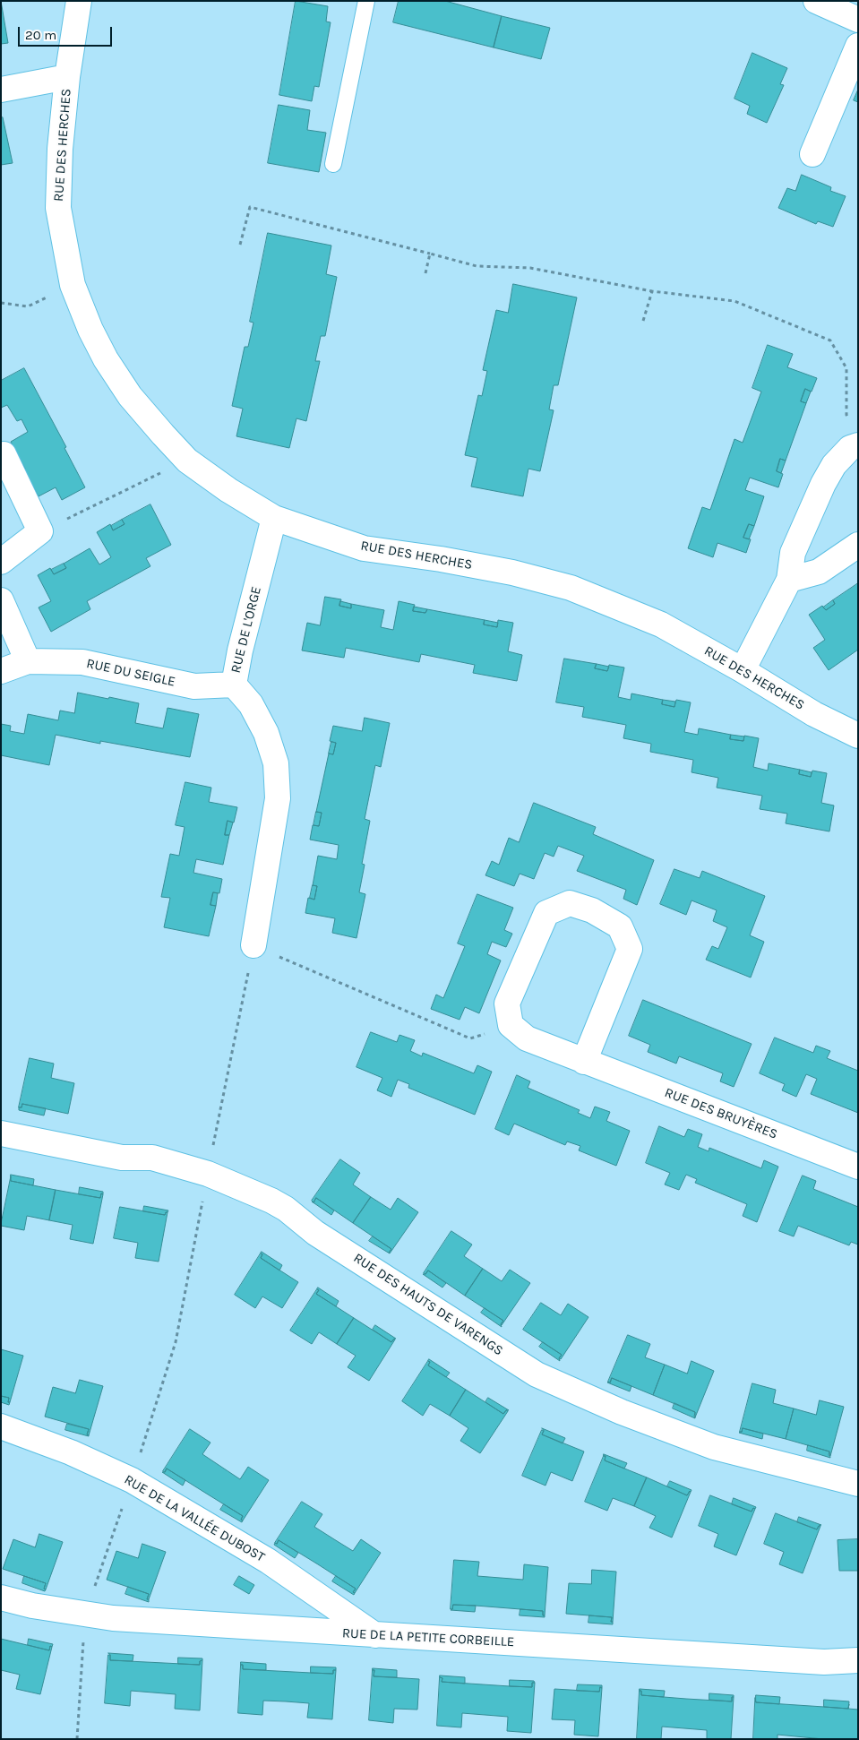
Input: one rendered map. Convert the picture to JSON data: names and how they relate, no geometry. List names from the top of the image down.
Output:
{
  "streets": {
    "street": [
      "RUE DES HERCHES",
      "RUE DE L'ORGE",
      "RUE DU SEIGLE",
      "RUE DES BRUYÈRES",
      "RUE DES HAUTS DE VARENGS",
      "RUE DE LA VALLÉE DUBOST",
      "RUE DE LA PETITE CORBEILLE"
    ]
  },
  "crossings": [
    ["RUE DES HERCHES", "RUE DE L'ORGE"],
    ["RUE DE L'ORGE", "RUE DU SEIGLE"],
    ["RUE DE LA VALLÉE DUBOST", "RUE DE LA PETITE CORBEILLE"]
  ],
  "scale_bar": "20 m"
}
